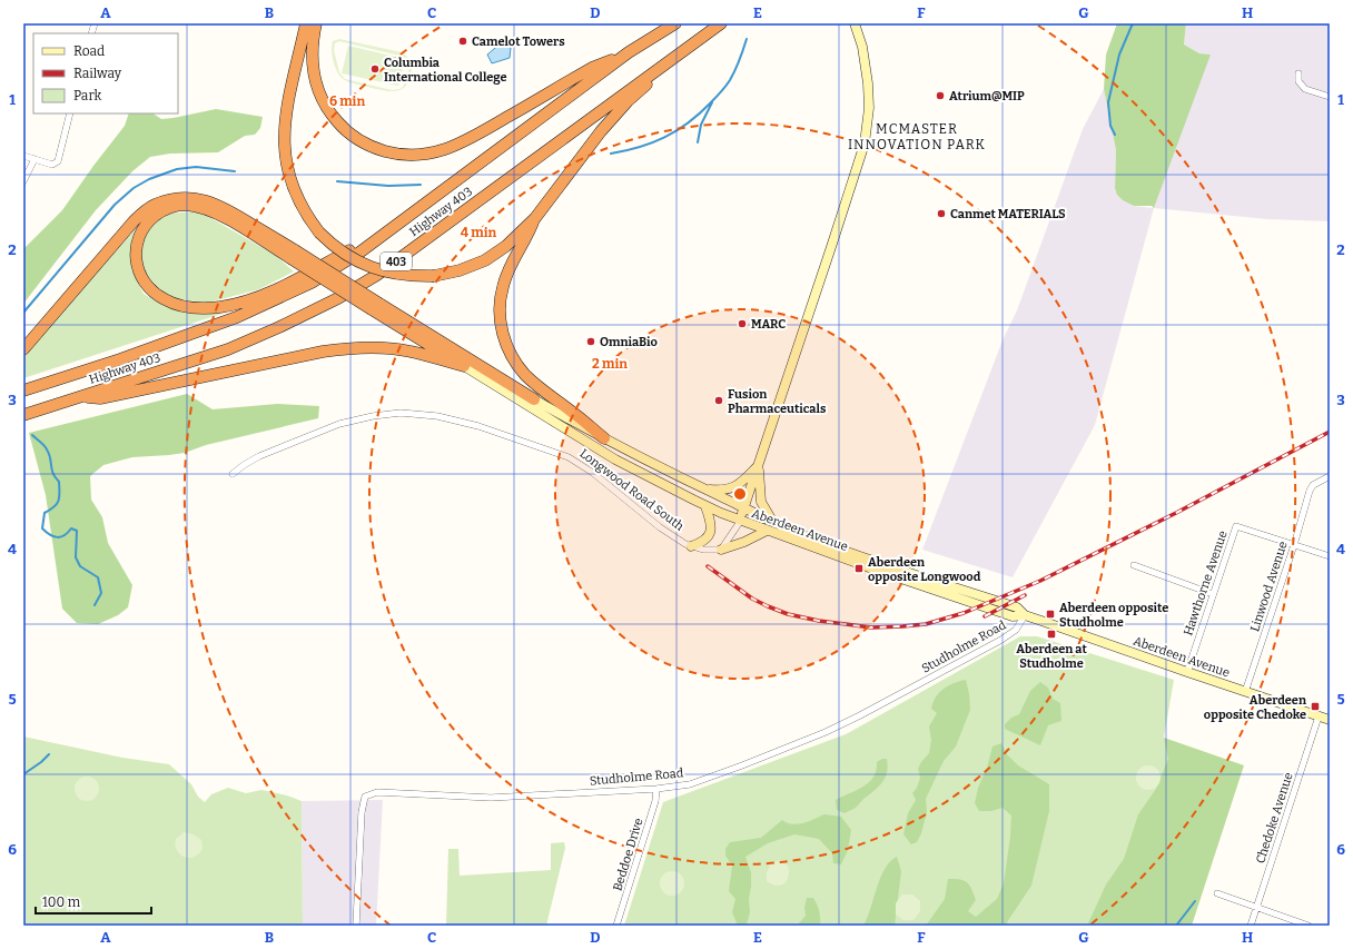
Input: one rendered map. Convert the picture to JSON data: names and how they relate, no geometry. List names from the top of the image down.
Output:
{
  "streets": {
    "highway": ["Highway 403", "403"],
    "main road": ["Aberdeen Avenue"],
    "street": [
      "Longwood Road South",
      "Hawthorne Avenue",
      "Linwood Avenue",
      "Studholme Road",
      "Chedoke Avenue",
      "Beddoe Drive"
    ]
  },
  "crossings": [
    ["Aberdeen Avenue", "Hawthorne Avenue"],
    ["Aberdeen Avenue", "Linwood Avenue"],
    ["Aberdeen Avenue", "Studholme Road"],
    ["Aberdeen Avenue", "Chedoke Avenue"],
    ["Hawthorne Avenue", "Linwood Avenue"],
    ["Studholme Road", "Beddoe Drive"]
  ],
  "districts": ["MCMASTER INNOVATION PARK"],
  "places": {
    "other": [
      "Camelot Towers",
      "Columbia International College",
      "Atrium@MIP",
      "Canmet MATERIALS",
      "MARC",
      "OmniaBio",
      "Fusion Pharmaceuticals"
    ],
    "transit": [
      "Aberdeen opposite Longwood",
      "Aberdeen opposite Studholme",
      "Aberdeen at Studholme",
      "Aberdeen opposite Chedoke"
    ]
  },
  "legend": ["Road", "Railway", "Park"],
  "scale_bar": "100 m",
  "grid": {
    "columns": [
      "A",
      "B",
      "C",
      "D",
      "E",
      "F",
      "G",
      "H"
    ],
    "rows": [
      "1",
      "2",
      "3",
      "4",
      "5",
      "6"
    ]
  },
  "rings": ["6 min", "4 min", "2 min"]
}
